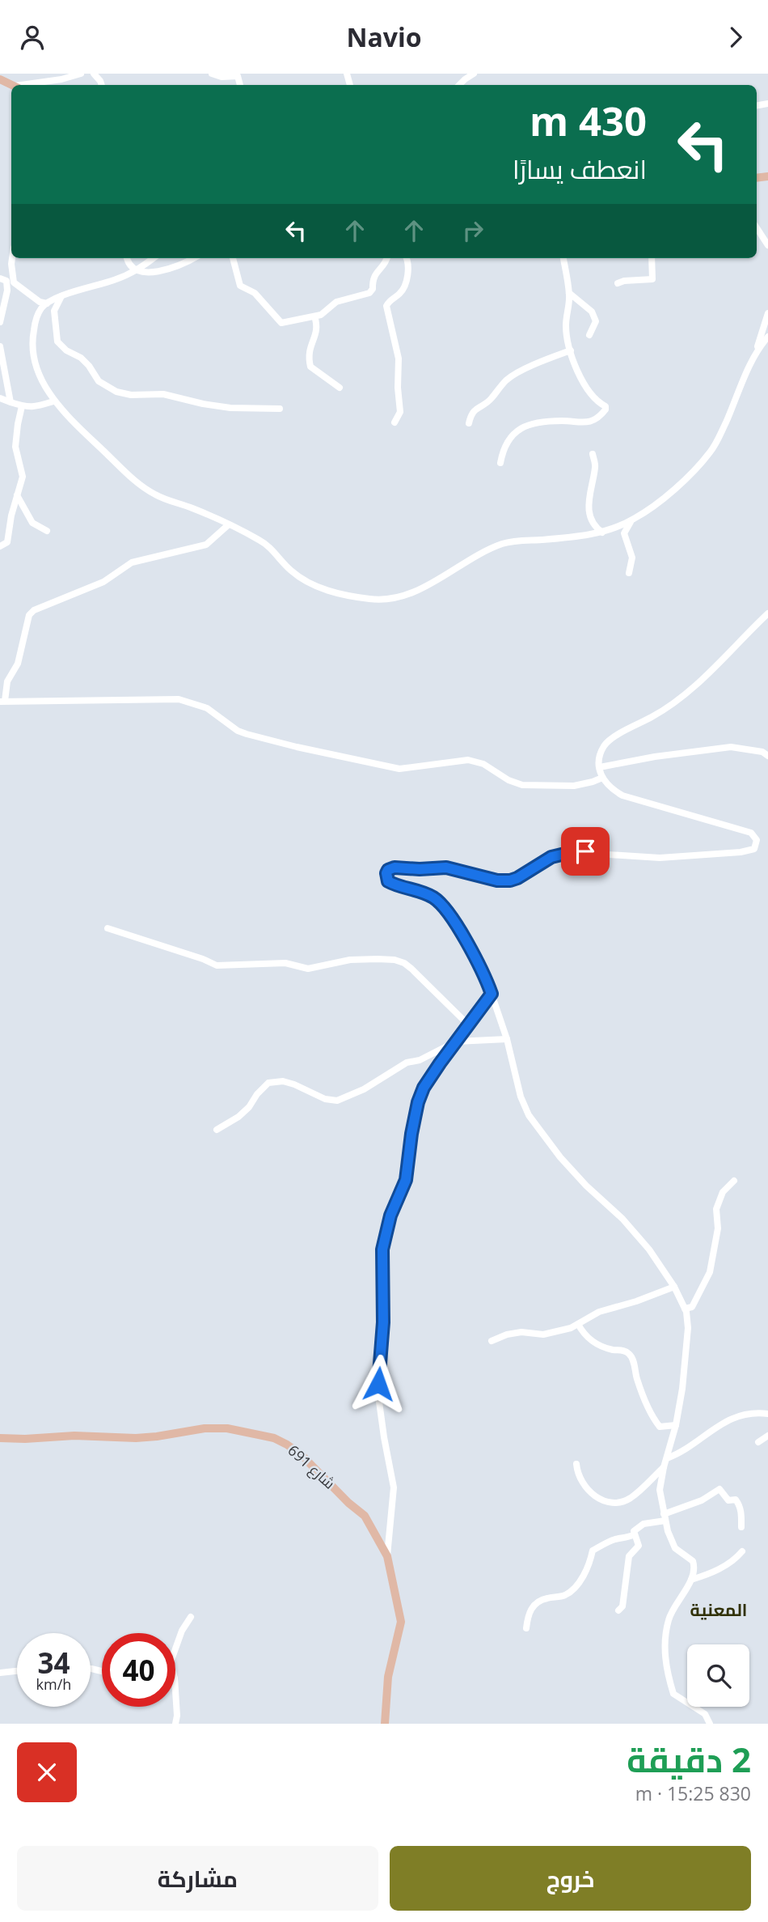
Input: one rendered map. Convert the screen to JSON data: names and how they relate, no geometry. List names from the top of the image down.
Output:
{
  "streets": {
    "main road": ["شارع 691"]
  },
  "districts": ["المعنية"],
  "page": {
    "header": "Navio",
    "turn": ["430 m", "انعطف يسارًا"],
    "speed": "34 km/h",
    "limit": "40",
    "heading": ["2 دقيقة", "830 m · 15:25"],
    "buttons": ["خروج", "مشاركة"]
  }
}
